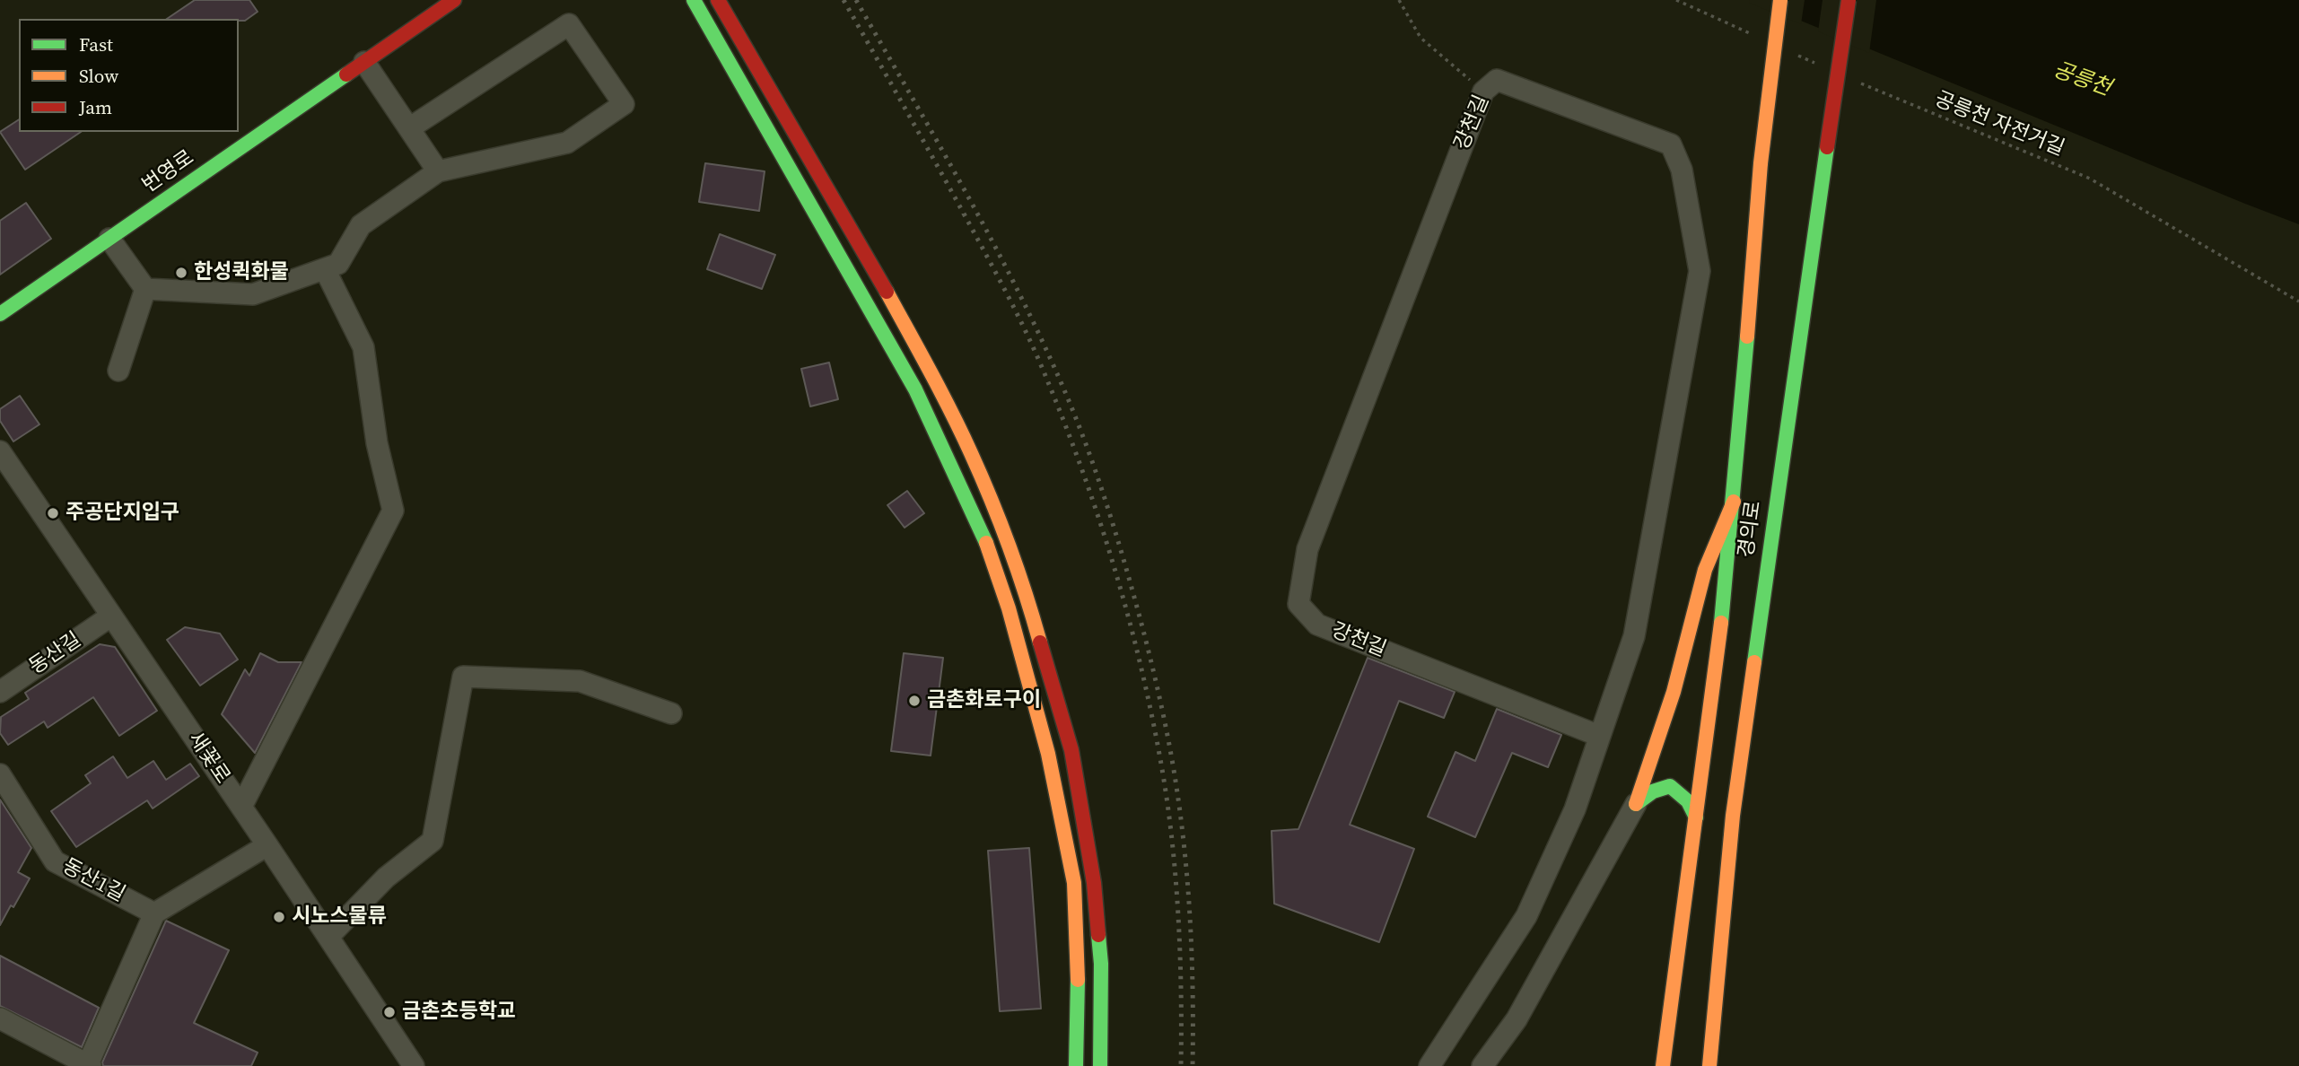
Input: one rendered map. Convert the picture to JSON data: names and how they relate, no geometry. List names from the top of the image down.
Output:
{
  "streets": {
    "street": [
      "강천길",
      "번영로",
      "경의로",
      "동산길",
      "새꽃로",
      "동산1길"
    ],
    "path": ["공릉천 자전거길"]
  },
  "crossings": [
    ["동산길", "새꽃로"]
  ],
  "water": ["공릉천"],
  "places": [
    "한성퀵화물",
    "주공단지입구",
    "금촌화로구이",
    "시노스물류",
    "금촌초등학교"
  ],
  "legend": ["Fast", "Slow", "Jam"]
}
